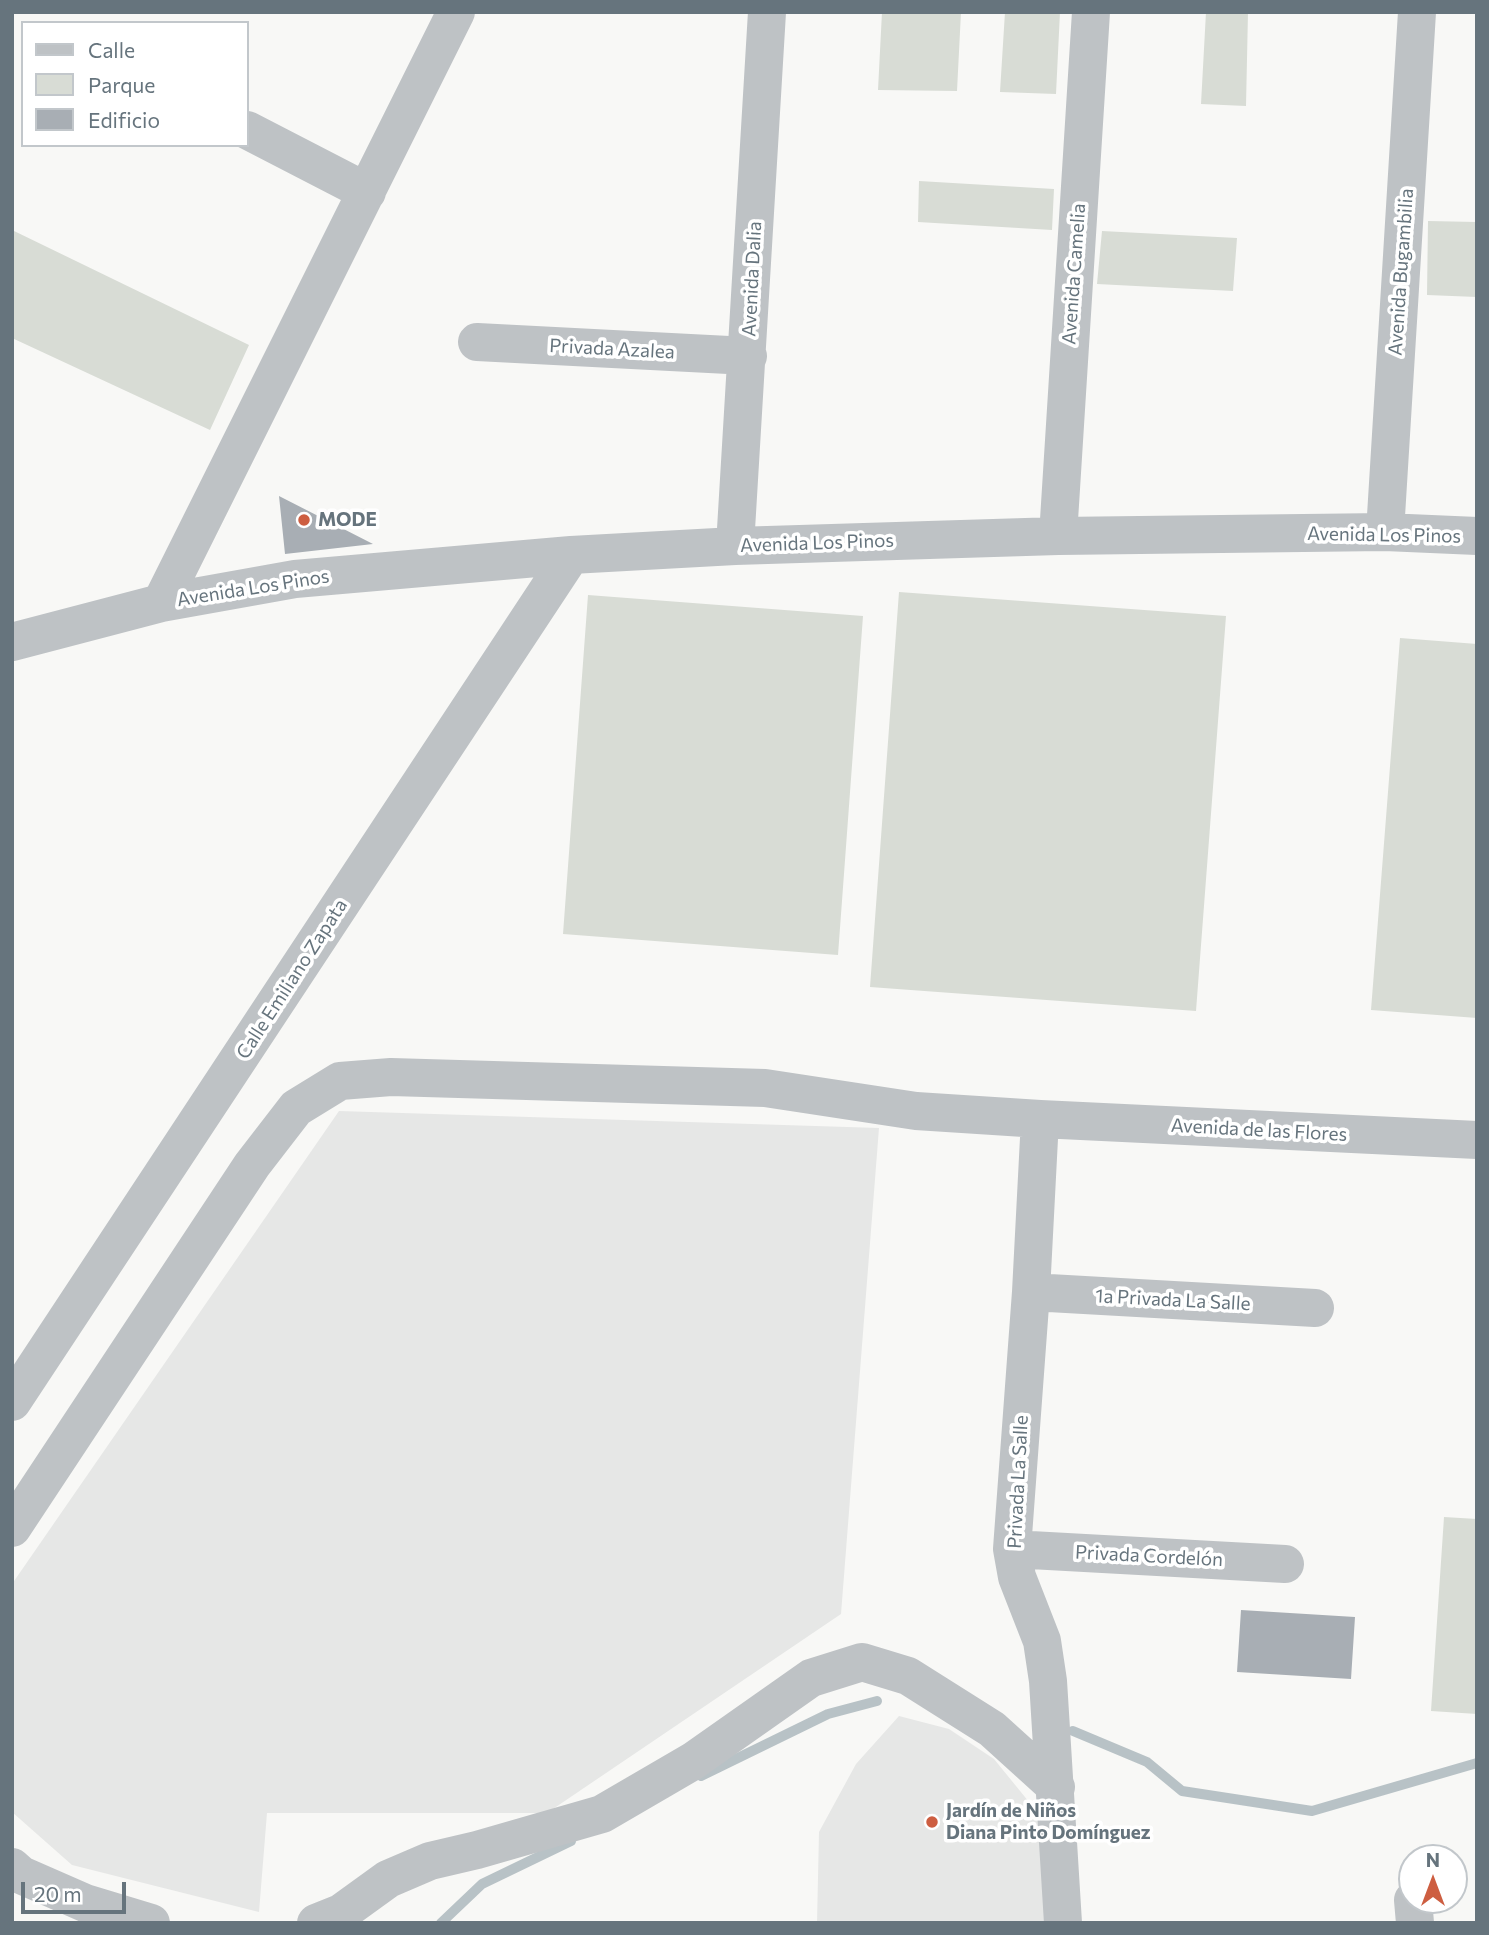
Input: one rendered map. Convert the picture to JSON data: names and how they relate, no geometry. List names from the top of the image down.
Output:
{
  "streets": {
    "street": [
      "Avenida Bugambilia",
      "Avenida Camelia",
      "Avenida Dalia",
      "Privada Azalea",
      "Avenida Los Pinos",
      "Calle Emiliano Zapata",
      "Avenida de las Flores",
      "1a Privada La Salle",
      "Privada La Salle",
      "Privada Cordelón"
    ]
  },
  "crossings": [
    ["Avenida Bugambilia", "Avenida Los Pinos"],
    ["Avenida Camelia", "Avenida Los Pinos"],
    ["Avenida Dalia", "Privada Azalea"],
    ["Avenida Dalia", "Avenida Los Pinos"],
    ["Avenida Los Pinos", "Calle Emiliano Zapata"],
    ["Avenida de las Flores", "Privada La Salle"],
    ["1a Privada La Salle", "Privada La Salle"],
    ["Privada La Salle", "Privada Cordelón"]
  ],
  "places": ["MODE", "Jardín de Niños Diana Pinto Domínguez"],
  "legend": ["Calle", "Parque", "Edificio"],
  "scale_bar": "20 m",
  "north": "top"
}
